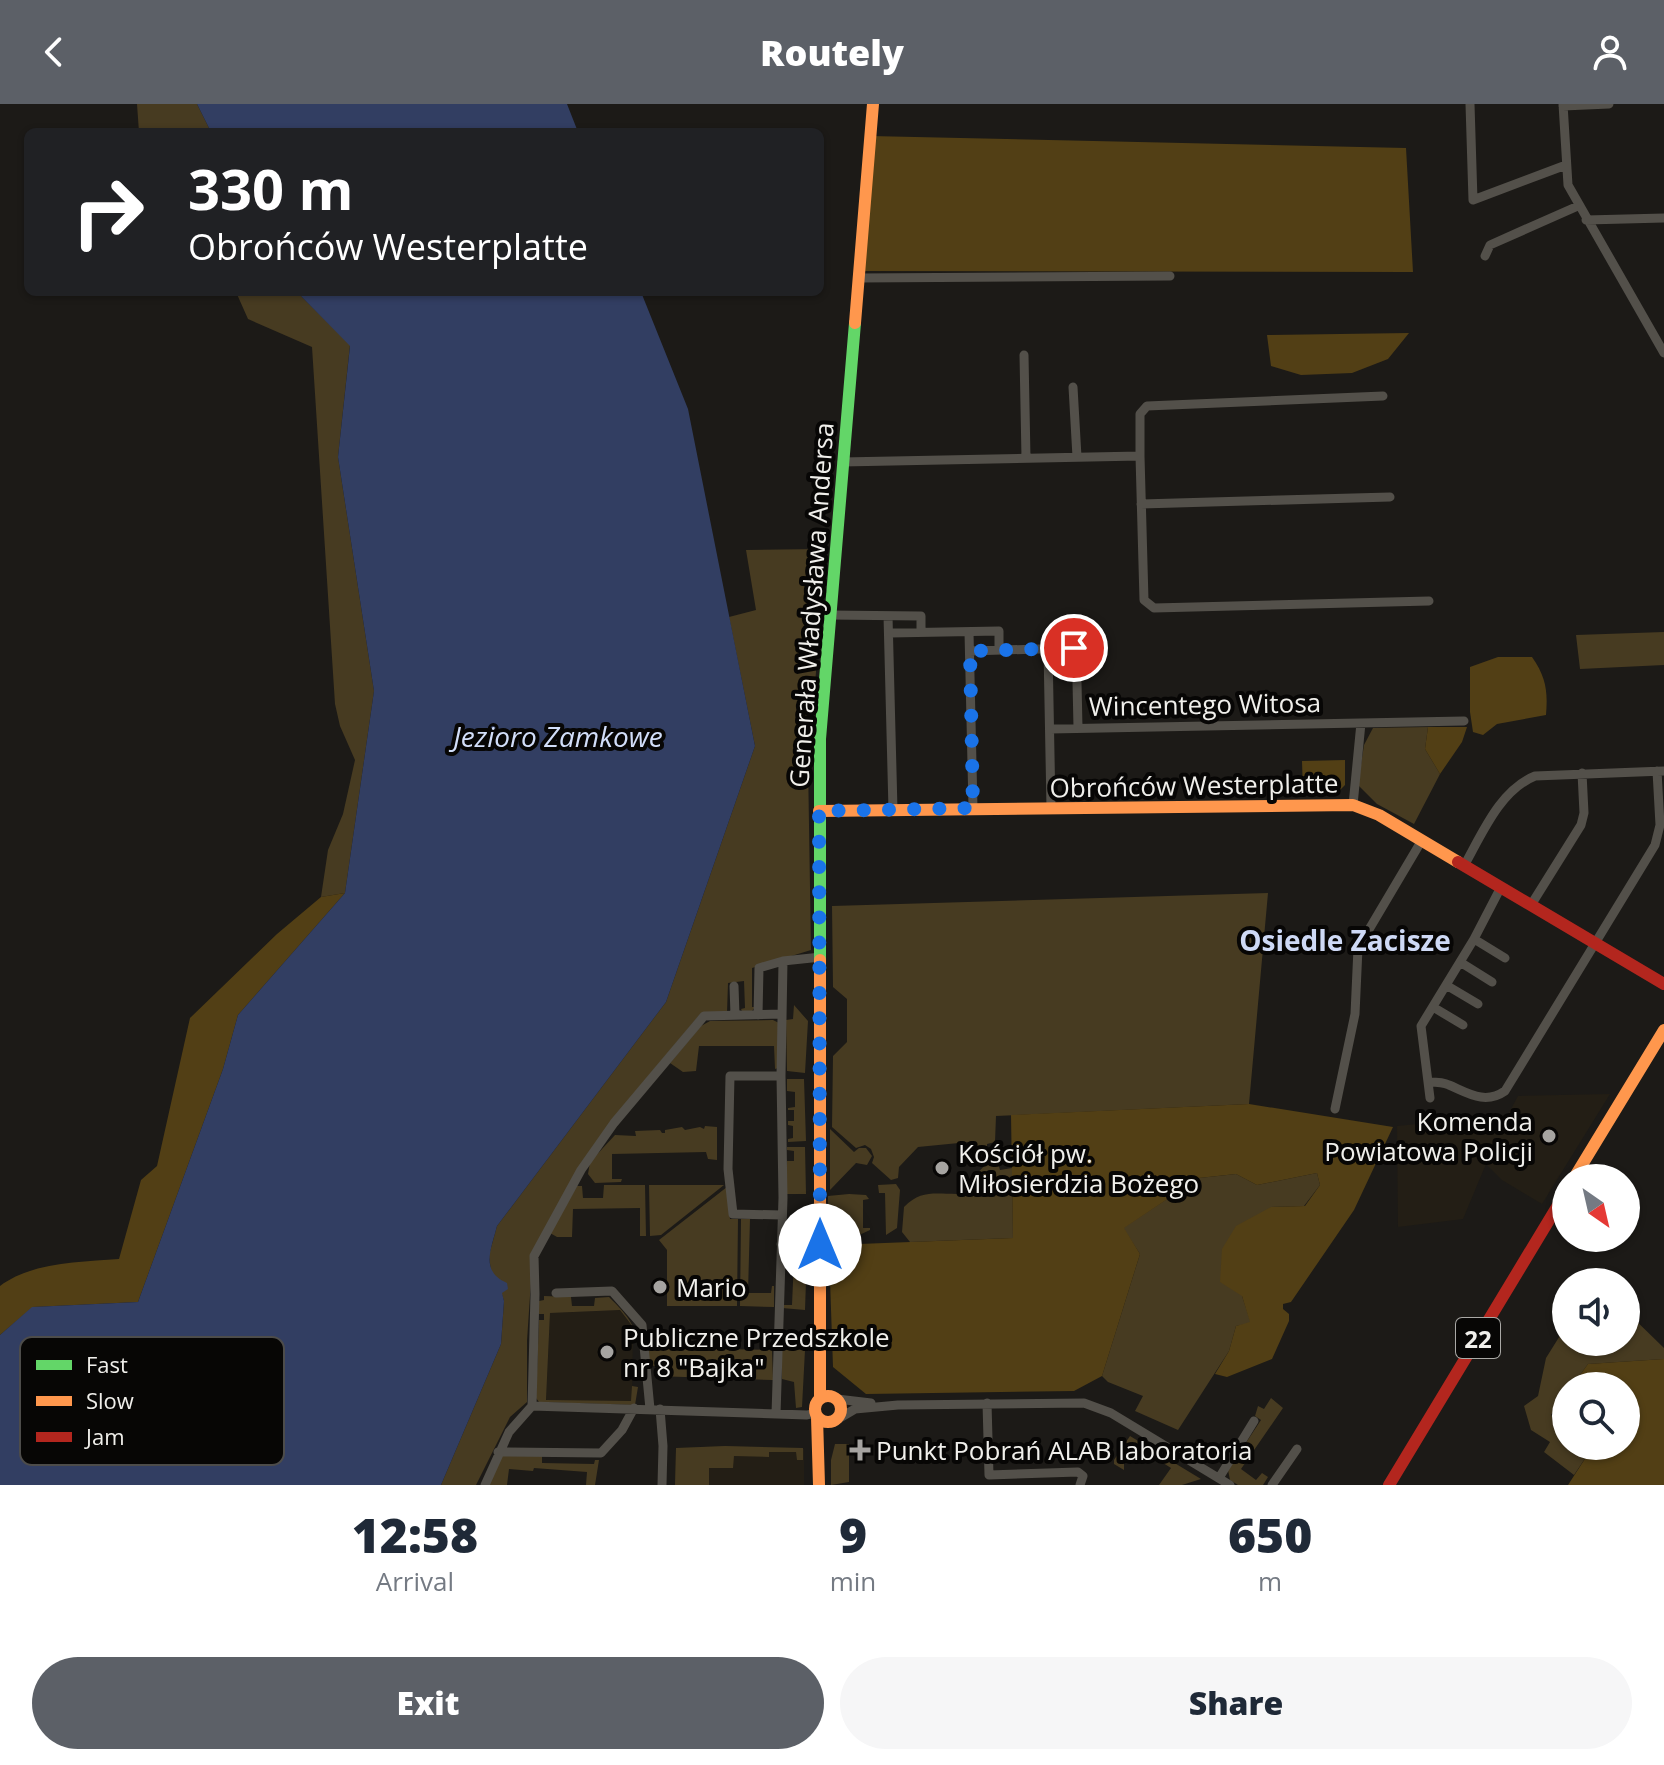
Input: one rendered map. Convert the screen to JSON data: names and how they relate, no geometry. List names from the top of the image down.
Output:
{
  "streets": {
    "main road": ["Generała Władysława Andersa", "Obrońców Westerplatte", "22"],
    "street": ["Wincentego Witosa"]
  },
  "crossings": [
    ["Generała Władysława Andersa", "Obrońców Westerplatte"]
  ],
  "districts": ["Osiedle Zacisze"],
  "water": ["Jezioro Zamkowe"],
  "places": {
    "other": [
      "Komenda Powiatowa Policji",
      "Kościół pw. Miłosierdzia Bożego",
      "Mario",
      "Publiczne Przedszkole nr 8 \"Bajka\""
    ],
    "health": ["Punkt Pobrań ALAB laboratoria"]
  },
  "legend": ["Fast", "Slow", "Jam"],
  "north": "bottom right",
  "page": {
    "header": "Routely",
    "turn": ["330 m", "Obrońców Westerplatte"],
    "eta": [
      "12:58",
      "Arrival",
      "9",
      "min",
      "650",
      "m"
    ],
    "buttons": ["Exit", "Share"]
  }
}
